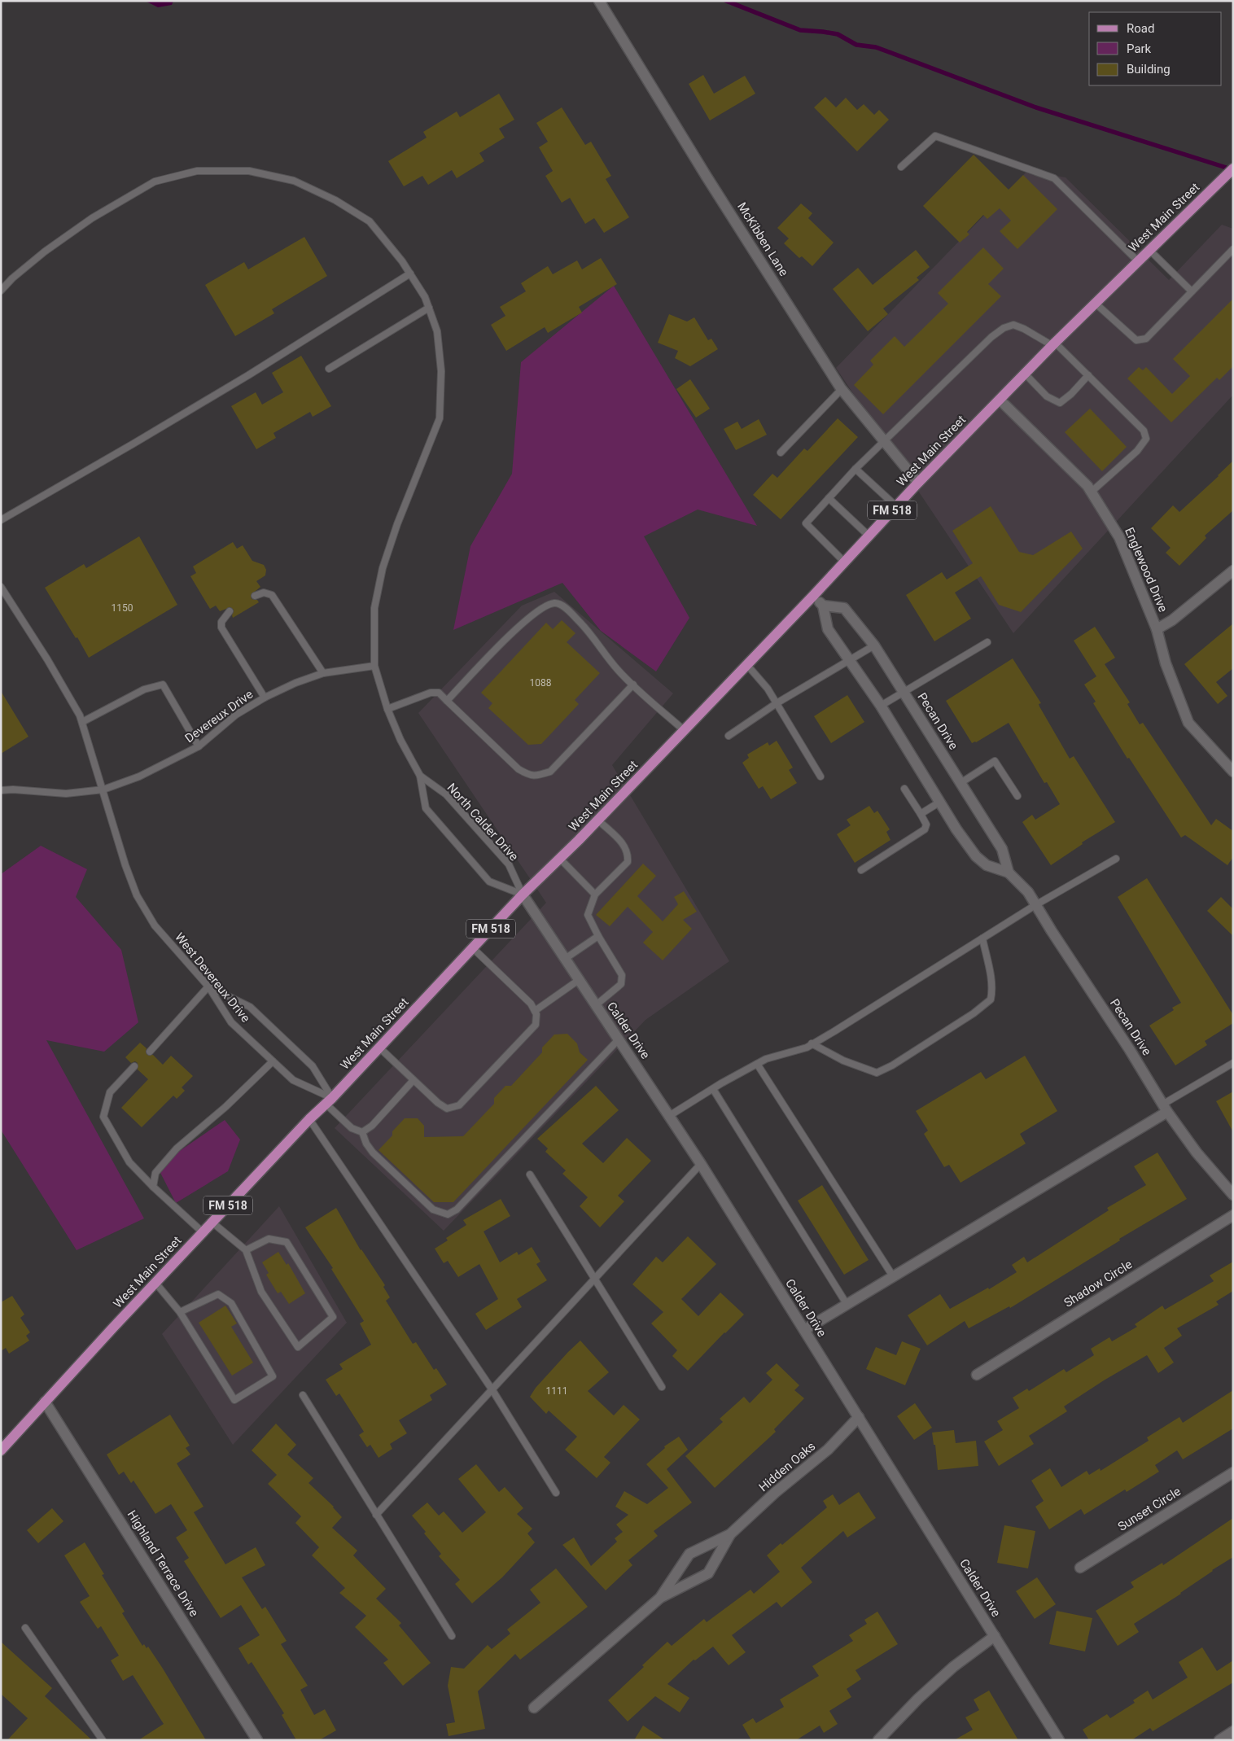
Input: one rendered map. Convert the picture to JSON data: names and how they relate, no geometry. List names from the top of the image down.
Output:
{
  "streets": {
    "main road": ["West Main Street", "FM 518"],
    "street": [
      "McKibben Lane",
      "Englewood Drive",
      "Pecan Drive",
      "Calder Drive",
      "Shadow Circle",
      "Hidden Oaks",
      "Sunset Circle",
      "Highland Terrace Drive"
    ],
    "lane": ["Devereux Drive", "North Calder Drive", "West Devereux Drive"]
  },
  "crossings": [
    ["West Main Street", "McKibben Lane"],
    ["West Main Street", "Englewood Drive"],
    ["West Main Street", "North Calder Drive"],
    ["West Main Street", "West Devereux Drive"],
    ["West Main Street", "Calder Drive"],
    ["West Main Street", "Highland Terrace Drive"],
    ["Devereux Drive", "North Calder Drive"],
    ["Devereux Drive", "West Devereux Drive"],
    ["North Calder Drive", "Calder Drive"],
    ["Calder Drive", "Hidden Oaks"]
  ],
  "house_numbers": ["1150", "1088", "1111"],
  "legend": ["Road", "Park", "Building"]
}
